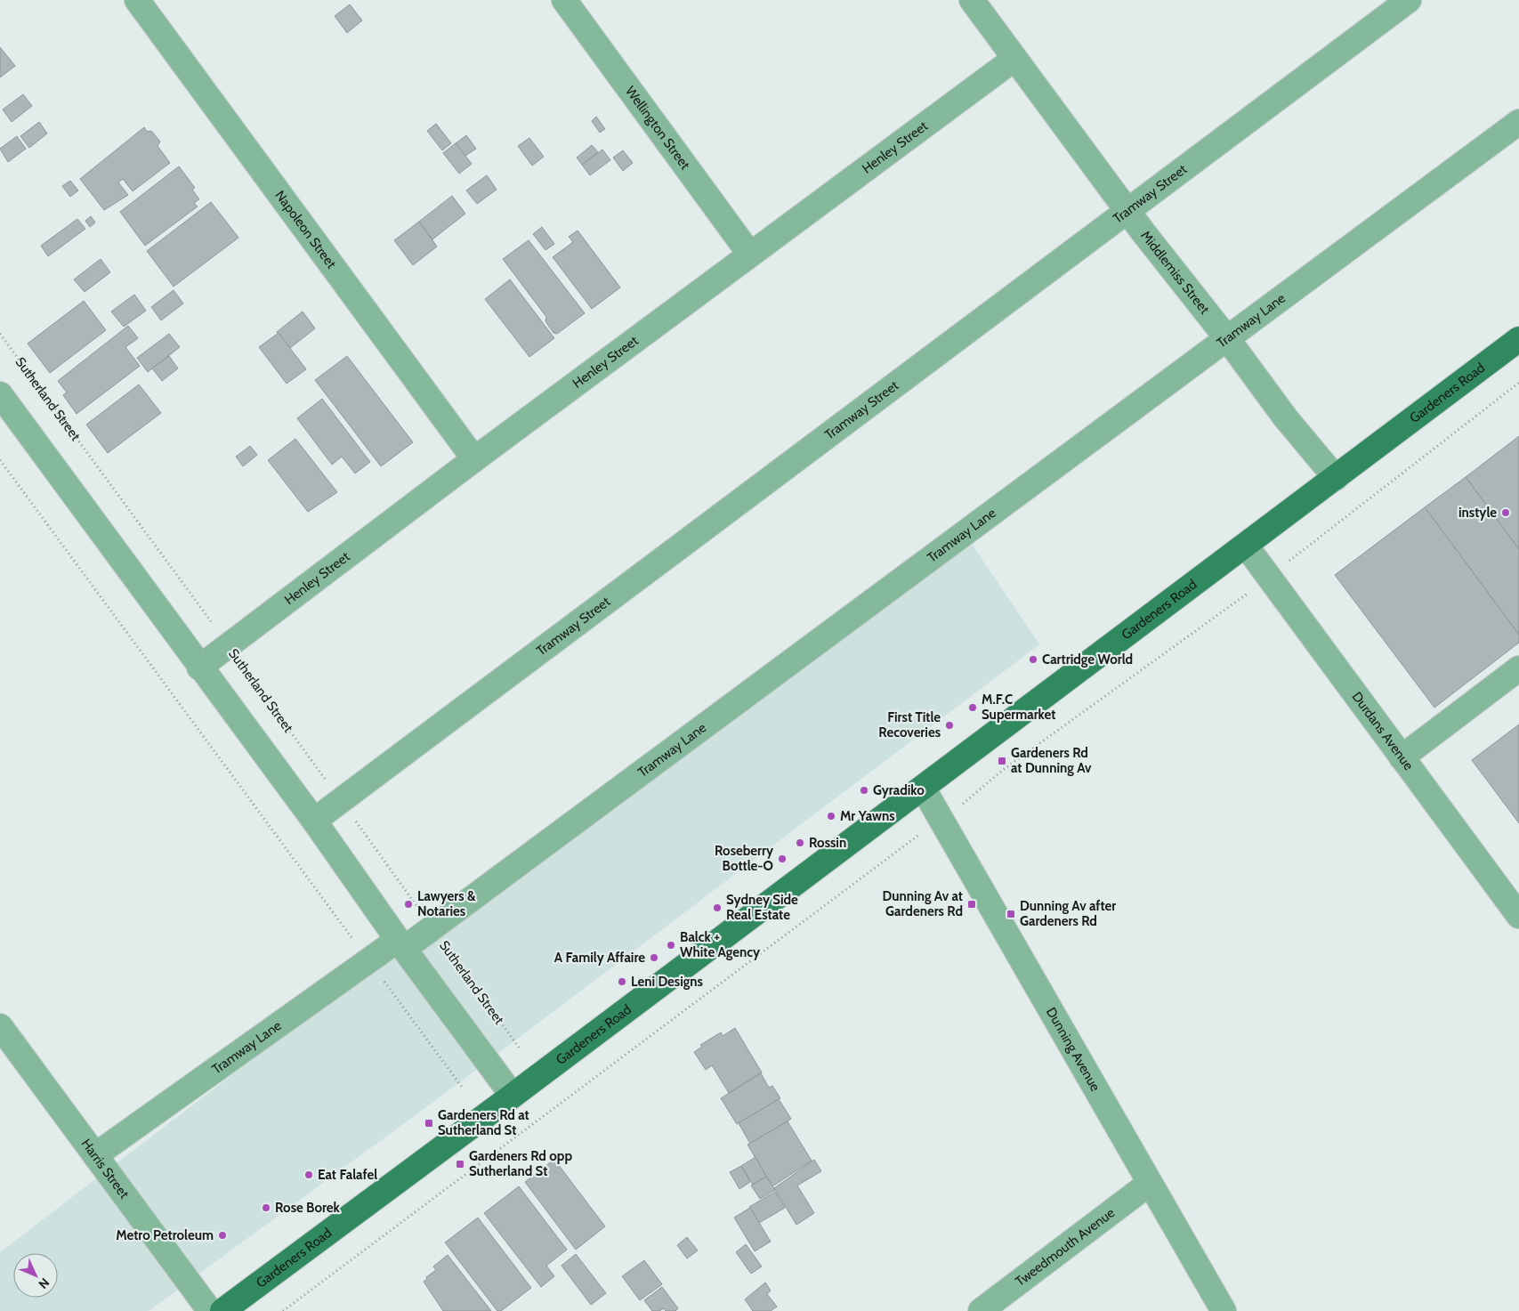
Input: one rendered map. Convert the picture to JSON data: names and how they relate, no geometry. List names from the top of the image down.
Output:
{
  "streets": {
    "main road": ["Gardeners Road"],
    "street": [
      "Wellington Street",
      "Henley Street",
      "Tramway Street",
      "Napoleon Street",
      "Middlemiss Street",
      "Tramway Lane",
      "Durdans Avenue",
      "Dunning Avenue",
      "Harris Street",
      "Tweedmouth Avenue"
    ],
    "path": ["Sutherland Street"]
  },
  "crossings": [
    ["Wellington Street", "Henley Street"],
    ["Henley Street", "Napoleon Street"],
    ["Henley Street", "Middlemiss Street"],
    ["Henley Street", "Sutherland Street"],
    ["Tramway Street", "Middlemiss Street"],
    ["Tramway Street", "Sutherland Street"],
    ["Middlemiss Street", "Tramway Lane"],
    ["Middlemiss Street", "Gardeners Road"],
    ["Tramway Lane", "Sutherland Street"],
    ["Tramway Lane", "Harris Street"],
    ["Gardeners Road", "Durdans Avenue"],
    ["Gardeners Road", "Dunning Avenue"],
    ["Dunning Avenue", "Tweedmouth Avenue"]
  ],
  "places": {
    "other": [
      "instyle",
      "Cartridge World",
      "M.F.C Supermarket",
      "First Title Recoveries",
      "Gyradiko",
      "Mr Yawns",
      "Rossin",
      "Roseberry Bottle-O",
      "Lawyers & Notaries",
      "Sydney Side Real Estate",
      "Balck + White Agency",
      "A Family Affaire",
      "Leni Designs",
      "Eat Falafel",
      "Rose Borek",
      "Metro Petroleum"
    ],
    "transit": [
      "Gardeners Rd at Dunning Av",
      "Dunning Av at Gardeners Rd",
      "Dunning Av after Gardeners Rd",
      "Gardeners Rd at Sutherland St",
      "Gardeners Rd opp Sutherland St"
    ]
  },
  "north": "bottom right"
}
